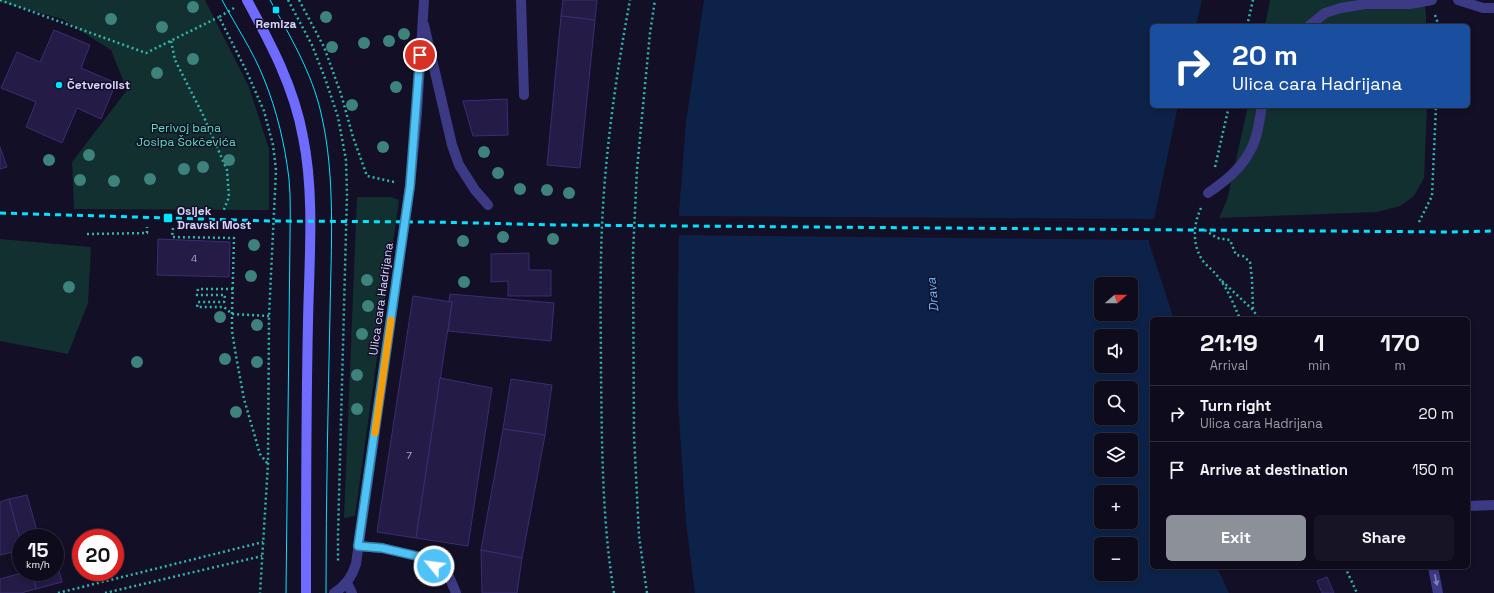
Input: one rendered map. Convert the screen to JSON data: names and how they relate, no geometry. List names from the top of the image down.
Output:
{
  "streets": {
    "street": ["Ulica cara Hadrijana"]
  },
  "water": ["Drava"],
  "parks": ["Perivoj bana Josipa Šokčevića"],
  "places": {
    "transit": ["Remiza", "Osijek Dravski Most"],
    "other": ["Četverolist"]
  },
  "house_numbers": ["4", "7"],
  "north": "right",
  "page": {
    "turn": ["20 m", "Ulica cara Hadrijana"],
    "map_buttons": ["+", "−"],
    "eta": [
      "21:19",
      "Arrival",
      "1",
      "min",
      "170",
      "m"
    ],
    "list": [
      {
        "name": "Turn right",
        "note": "Ulica cara Hadrijana",
        "value": "20 m"
      },
      {
        "name": "Arrive at destination",
        "value": "150 m"
      }
    ],
    "buttons": ["Exit", "Share"],
    "speed": "15 km/h",
    "limit": "20"
  }
}
